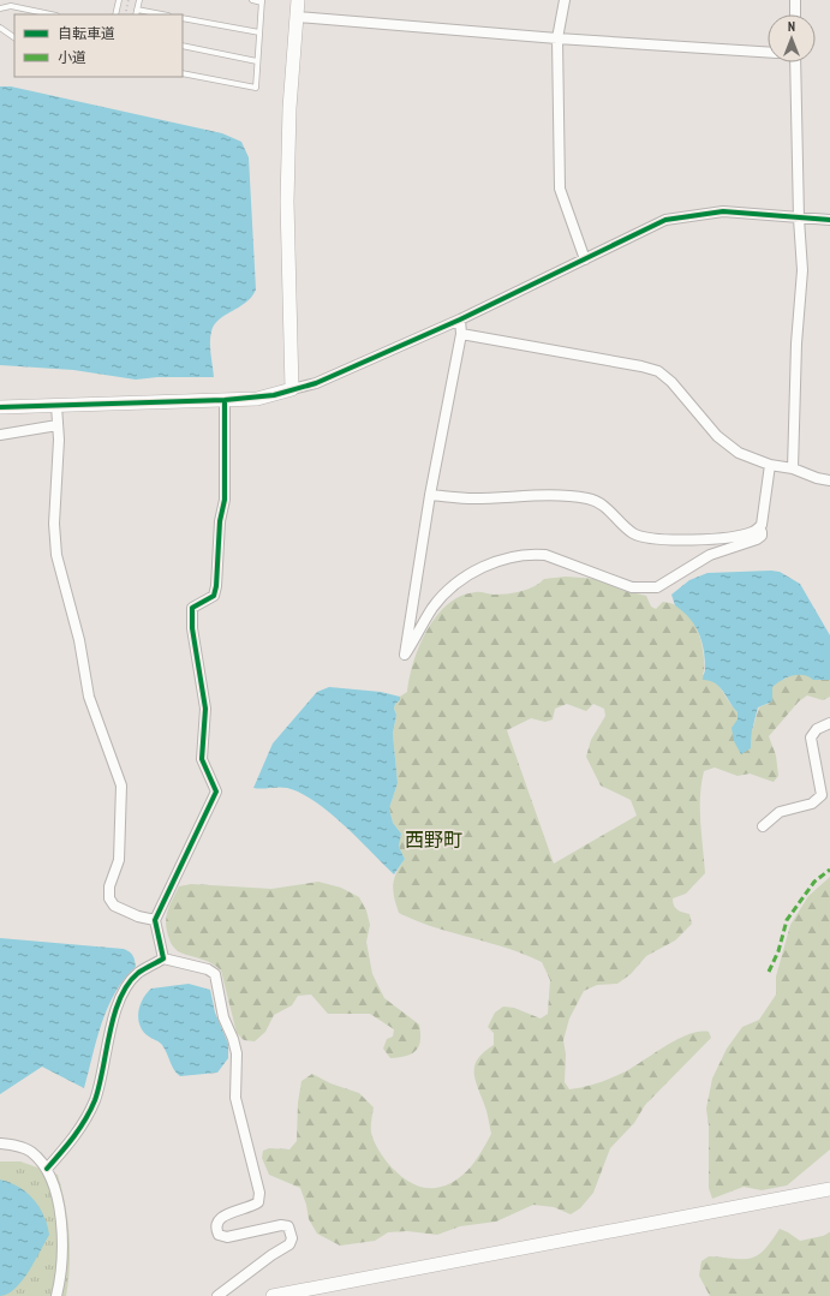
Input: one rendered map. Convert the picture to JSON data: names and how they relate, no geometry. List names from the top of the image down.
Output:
{
  "districts": ["西野町"],
  "legend": ["自転車道", "小道"],
  "north": "top"
}
